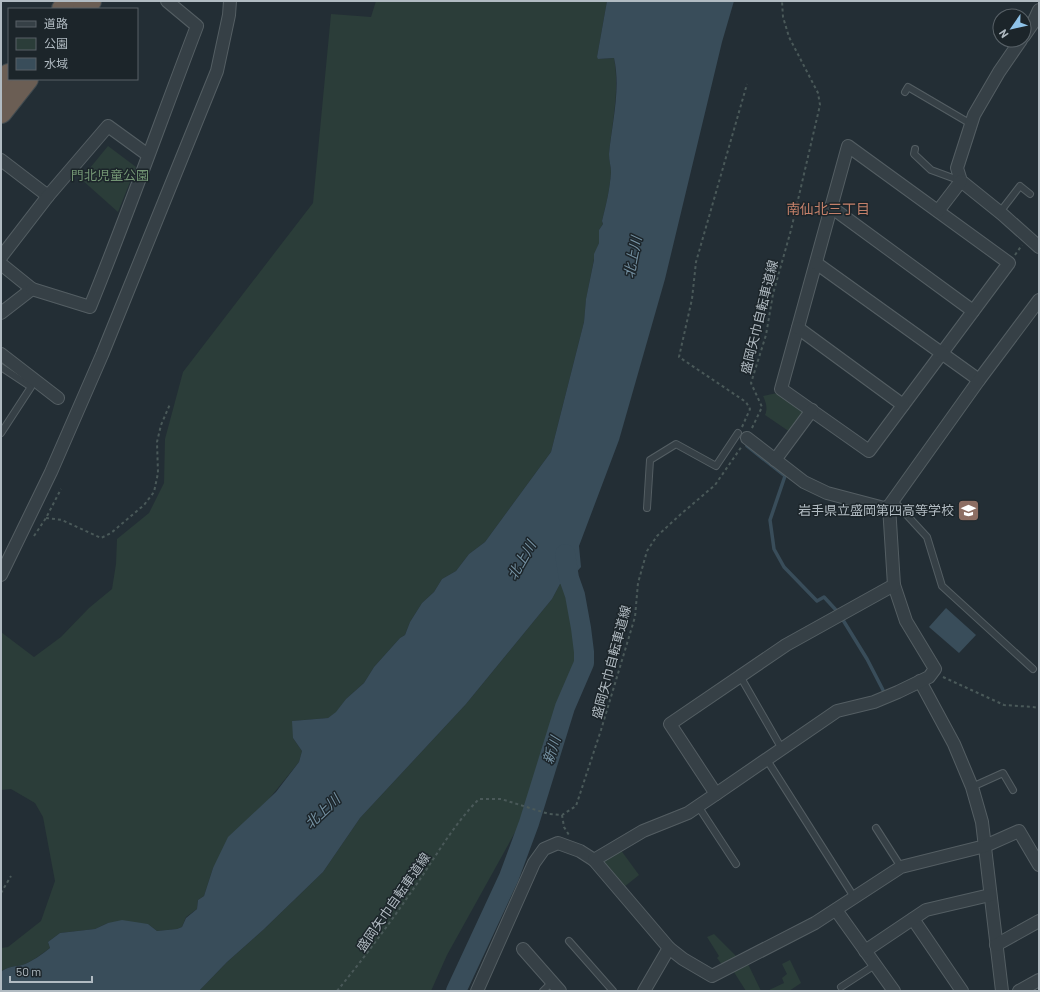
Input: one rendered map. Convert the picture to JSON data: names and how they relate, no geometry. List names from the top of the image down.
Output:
{
  "streets": {
    "path": ["盛岡矢巾自転車道線"]
  },
  "districts": ["南仙北三丁目"],
  "water": ["北上川", "新川"],
  "parks": ["門北児童公園"],
  "places": {
    "school or university": ["岩手県立盛岡第四高等学校"]
  },
  "legend": ["道路", "公園", "水域"],
  "scale_bar": "50 m",
  "north": "bottom left"
}
